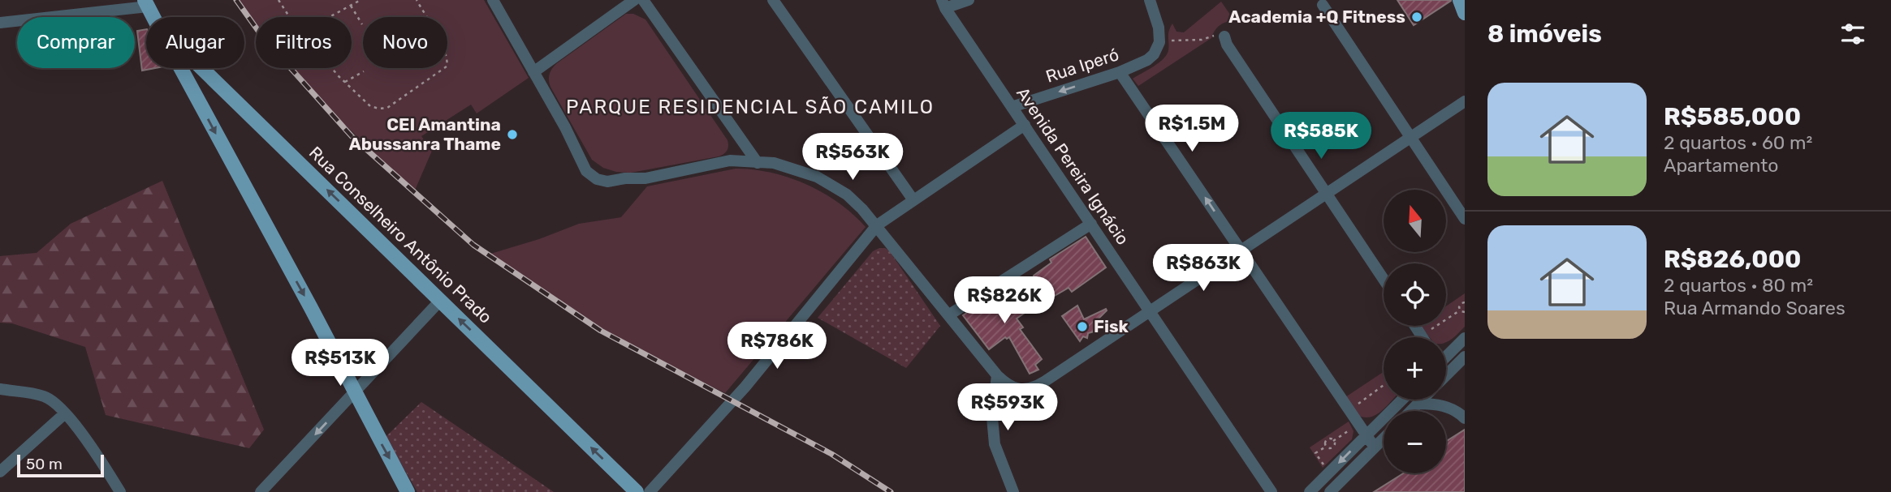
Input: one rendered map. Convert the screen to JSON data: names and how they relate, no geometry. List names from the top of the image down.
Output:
{
  "streets": {
    "main road": ["Rua Conselheiro Antônio Prado"],
    "street": ["Rua Iperó", "Avenida Pereira Ignácio"]
  },
  "crossings": [
    ["Rua Iperó", "Avenida Pereira Ignácio"]
  ],
  "one_way": ["Rua Iperó"],
  "districts": ["PARQUE RESIDENCIAL SÃO CAMILO"],
  "places": ["Academia +Q Fitness", "CEI Amantina Abussanra Thame", "Fisk"],
  "scale_bar": "50 m",
  "north": "top",
  "page": {
    "heading": "8 imóveis",
    "chip": [
      "Comprar",
      "Alugar",
      "Filtros",
      "Novo"
    ],
    "list": [
      {
        "name": "R$585,000",
        "note": "2 quartos · 60 m² · Apartamento"
      },
      {
        "name": "R$826,000",
        "note": "2 quartos · 80 m² · Rua Armando Soares"
      }
    ],
    "price": [
      "R$1.5M",
      "R$585K",
      "R$563K",
      "R$863K",
      "R$826K",
      "R$786K",
      "R$513K",
      "R$593K"
    ],
    "map_buttons": ["+", "−"],
    "scale": "50 m"
  }
}
